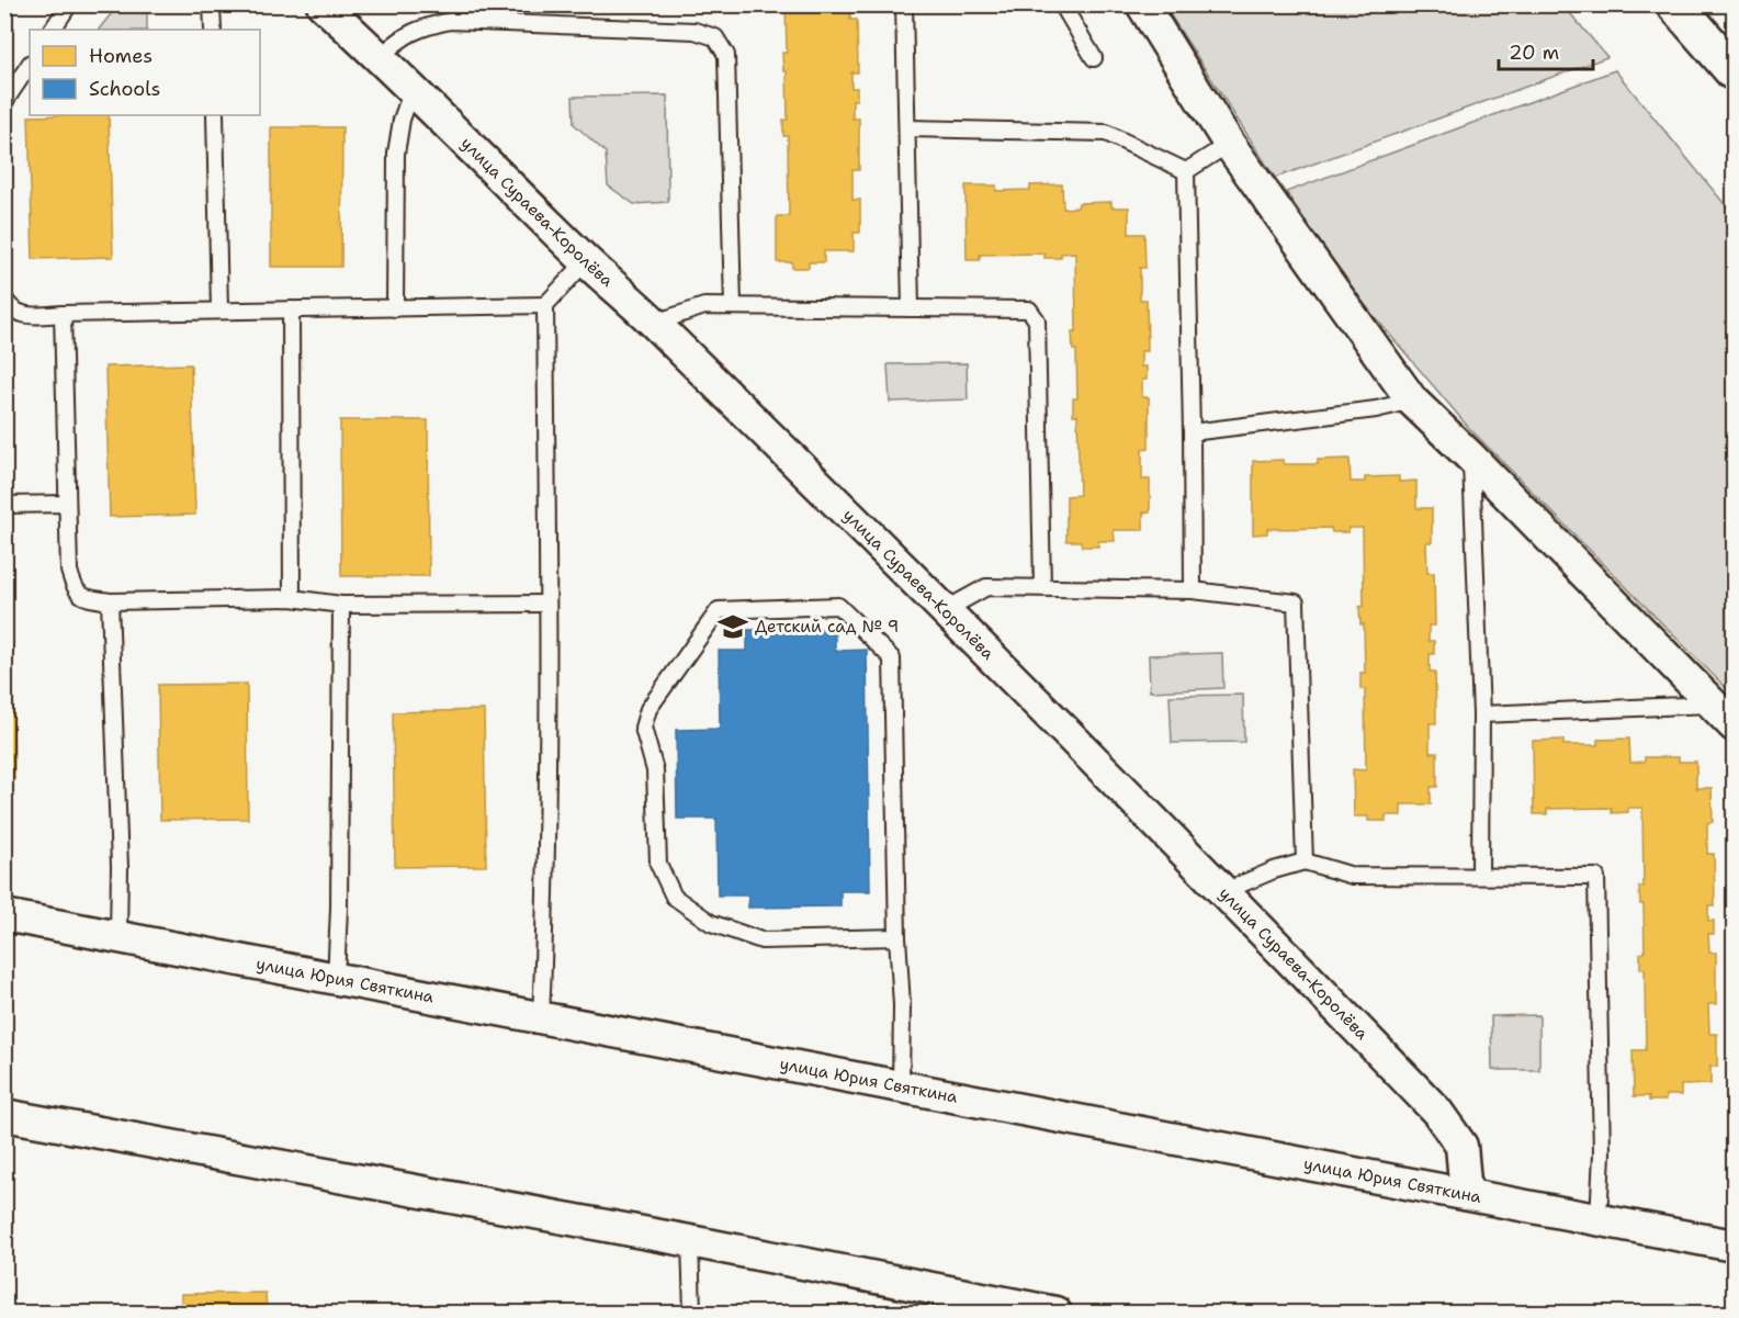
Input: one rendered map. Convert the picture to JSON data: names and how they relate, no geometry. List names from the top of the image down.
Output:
{
  "streets": {
    "street": ["улица Сураева-Королёва", "улица Юрия Святкина"]
  },
  "crossings": [
    ["улица Сураева-Королёва", "улица Юрия Святкина"]
  ],
  "places": {
    "school or university": ["Детский сад № 9"]
  },
  "legend": ["Homes", "Schools"],
  "scale_bar": "20 m"
}
